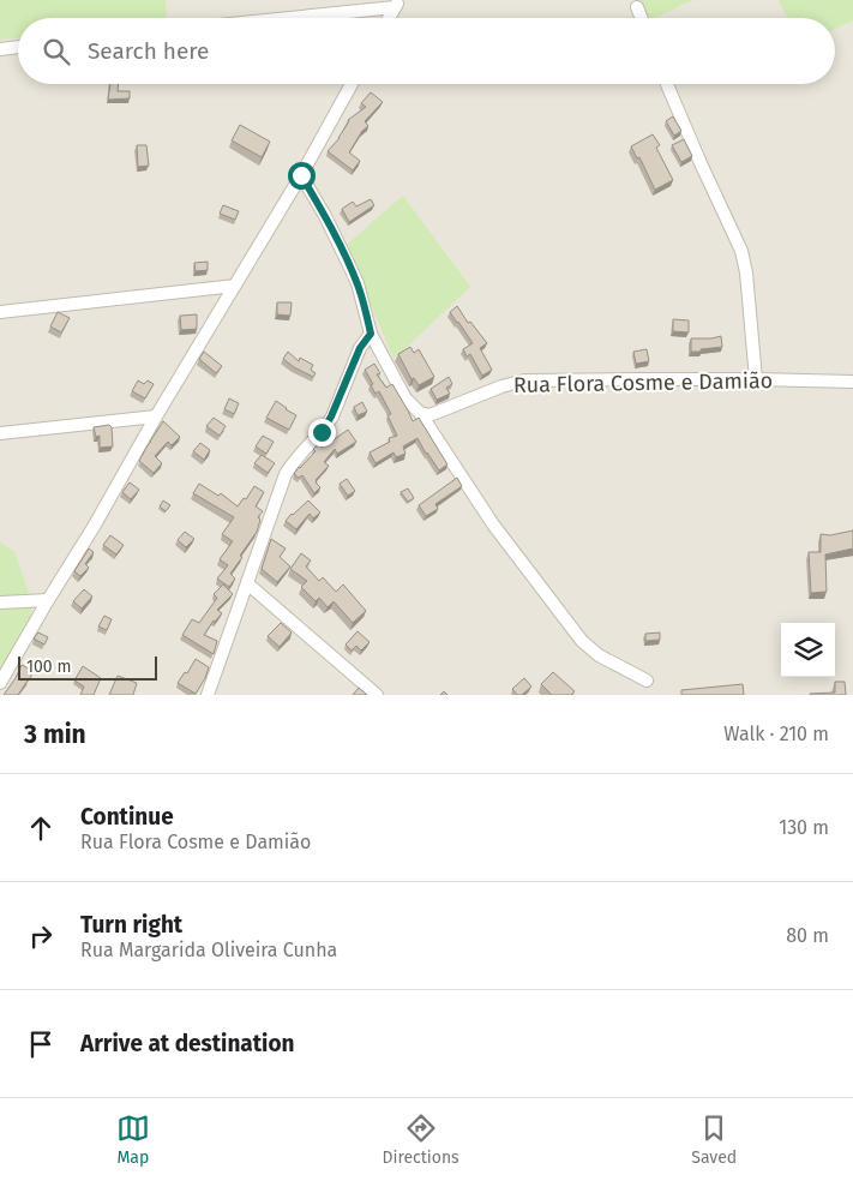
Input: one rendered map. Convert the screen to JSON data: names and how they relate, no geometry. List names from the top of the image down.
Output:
{
  "streets": {
    "street": ["Rua Flora Cosme e Damião"]
  },
  "scale_bar": "100 m",
  "page": {
    "search": "Search here",
    "scale": "100 m",
    "heading": ["3 min", "Walk · 210 m"],
    "list": [
      ["Continue", "Rua Flora Cosme e Damião", "130 m"],
      ["Turn right", "Rua Margarida Oliveira Cunha", "80 m"],
      "Arrive at destination"
    ],
    "nav": ["Map", "Directions", "Saved"]
  }
}
